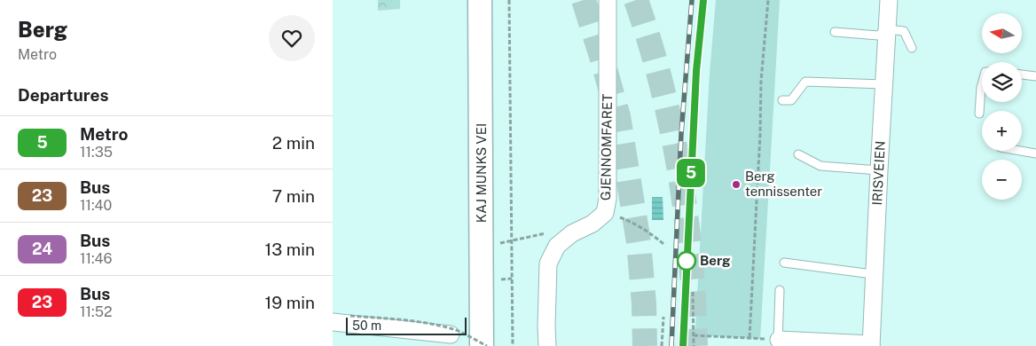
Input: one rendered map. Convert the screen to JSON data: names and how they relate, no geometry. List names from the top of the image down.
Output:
{
  "streets": {
    "main road": ["KAJ MUNKS VEI"],
    "street": ["GJENNOMFARET", "IRISVEIEN"]
  },
  "places": ["Berg tennissenter", "Berg"],
  "lines": ["metro line 5"],
  "scale_bar": "50 m",
  "north": "left",
  "page": {
    "heading": [
      ["Berg", "Metro"],
      "Departures"
    ],
    "on_map": "5",
    "map_buttons": ["+", "−"],
    "list": [
      {
        "mark": "5",
        "name": "Metro",
        "note": "11:35",
        "value": "2 min"
      },
      {
        "mark": "23",
        "name": "Bus",
        "note": "11:40",
        "value": "7 min"
      },
      {
        "mark": "24",
        "name": "Bus",
        "note": "11:46",
        "value": "13 min"
      },
      {
        "mark": "23",
        "name": "Bus",
        "note": "11:52",
        "value": "19 min"
      }
    ],
    "scale": "50 m"
  }
}
